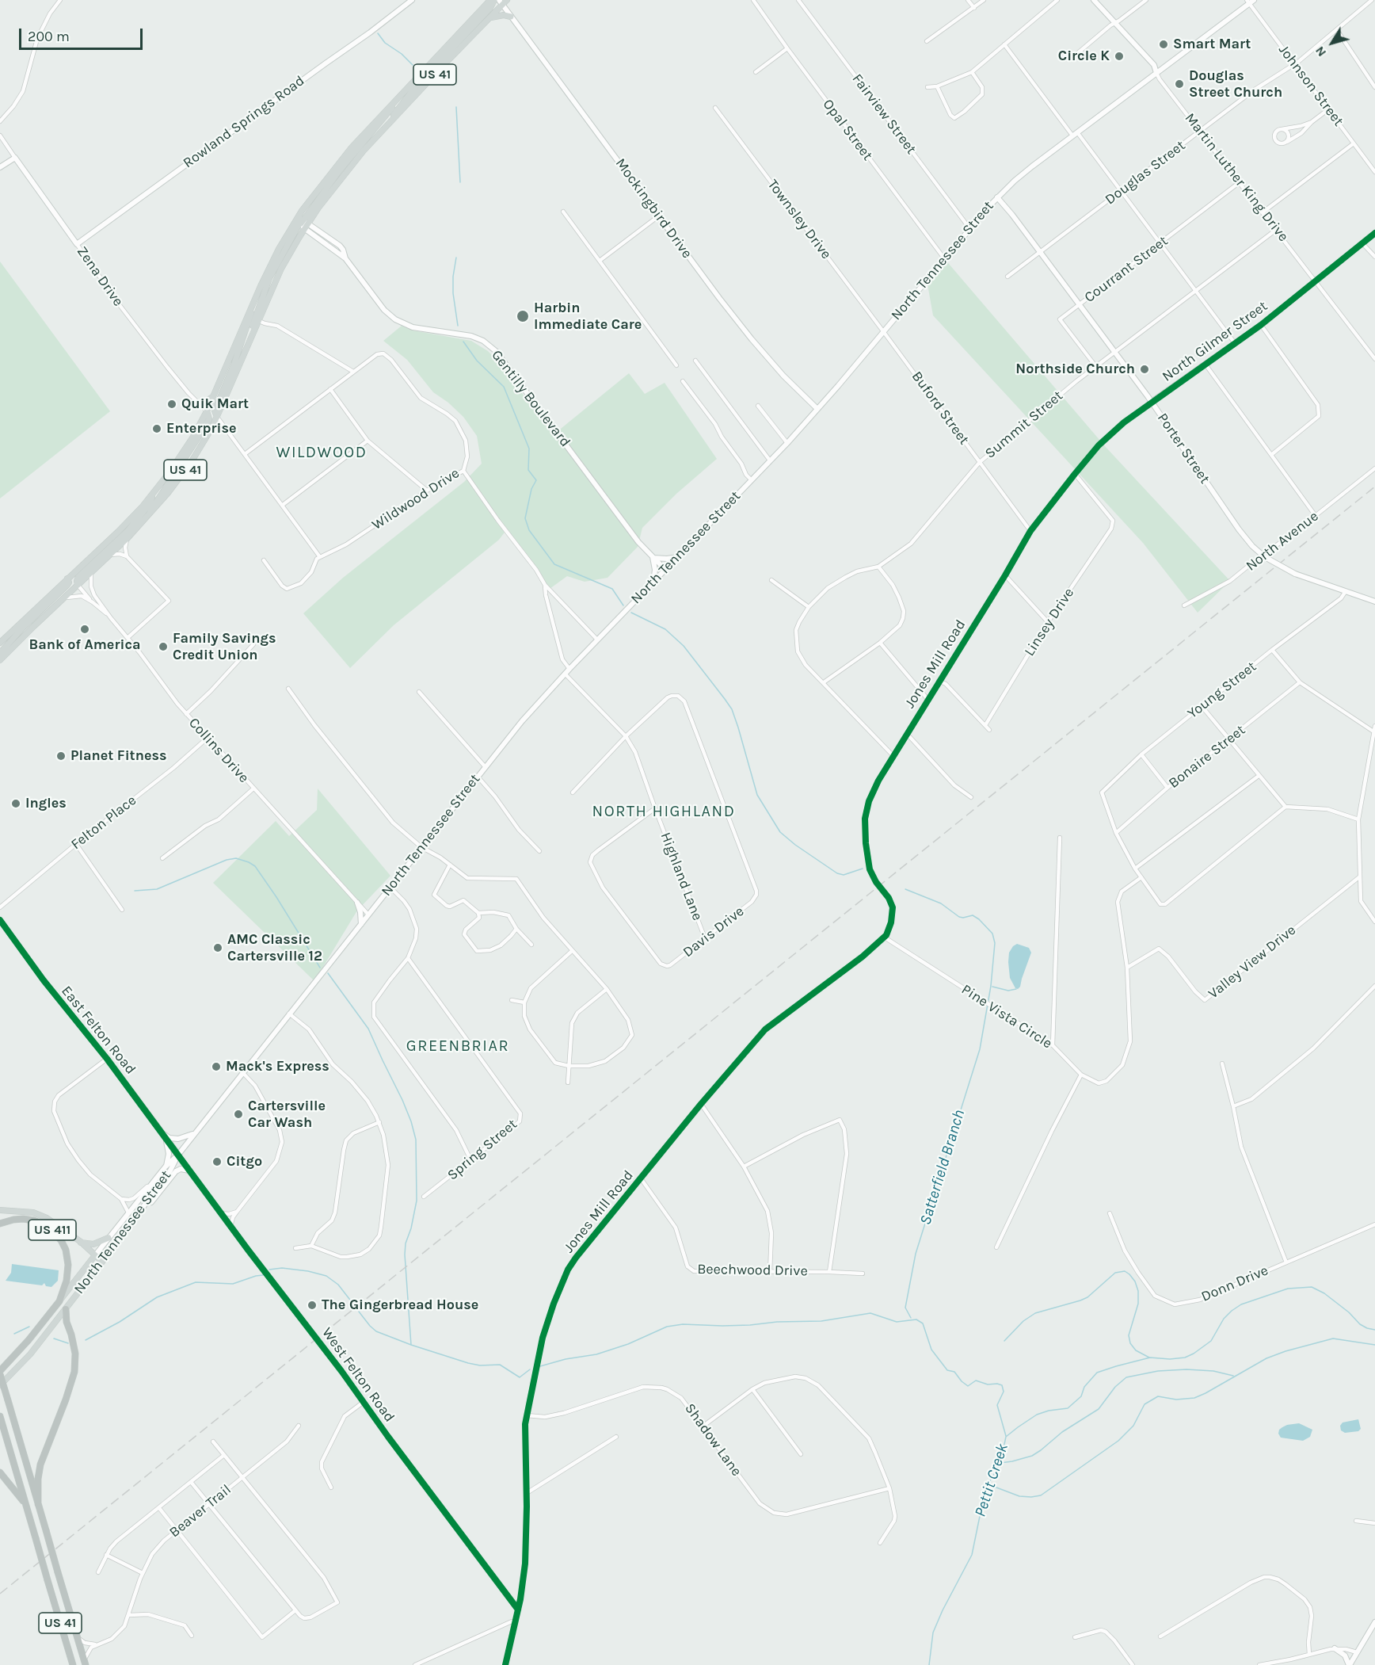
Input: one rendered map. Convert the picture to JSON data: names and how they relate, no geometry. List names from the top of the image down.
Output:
{
  "streets": {
    "highway": ["US 41", "US 411"],
    "main road": ["North Tennessee Street"],
    "street": [
      "Johnson Street",
      "Fairview Street",
      "Rowland Springs Road",
      "Opal Street",
      "Douglas Street",
      "Martin Luther King Drive",
      "Mockingbird Drive",
      "Townsley Drive",
      "Courrant Street",
      "Zena Drive",
      "North Gilmer Street",
      "Gentilly Boulevard",
      "Buford Street",
      "Summit Street",
      "Porter Street",
      "Wildwood Drive",
      "North Avenue",
      "Linsey Drive",
      "Jones Mill Road",
      "Young Street",
      "Collins Drive",
      "Bonaire Street",
      "Felton Place",
      "Highland Lane",
      "Davis Drive",
      "Valley View Drive",
      "Pine Vista Circle",
      "East Felton Road",
      "Spring Street",
      "Beechwood Drive",
      "Donn Drive",
      "West Felton Road",
      "Shadow Lane",
      "Beaver Trail"
    ]
  },
  "crossings": [
    ["US 41", "Mockingbird Drive"],
    ["US 41", "Zena Drive"],
    ["US 41", "Gentilly Boulevard"],
    ["US 41", "Collins Drive"],
    ["US 41", "US 411"],
    ["US 41", "Beaver Trail"],
    ["Johnson Street", "Douglas Street"],
    ["Johnson Street", "North Tennessee Street"],
    ["Fairview Street", "North Tennessee Street"],
    ["Rowland Springs Road", "Zena Drive"],
    ["Opal Street", "North Tennessee Street"],
    ["Douglas Street", "Martin Luther King Drive"],
    ["Douglas Street", "Porter Street"],
    ["Martin Luther King Drive", "North Tennessee Street"],
    ["Martin Luther King Drive", "Courrant Street"],
    ["Martin Luther King Drive", "North Gilmer Street"],
    ["Martin Luther King Drive", "Summit Street"],
    ["Mockingbird Drive", "North Tennessee Street"],
    ["Townsley Drive", "North Tennessee Street"],
    ["Townsley Drive", "Buford Street"],
    ["North Tennessee Street", "Gentilly Boulevard"],
    ["North Tennessee Street", "Buford Street"],
    ["North Tennessee Street", "Porter Street"],
    ["North Tennessee Street", "Collins Drive"],
    ["North Tennessee Street", "Highland Lane"],
    ["North Tennessee Street", "East Felton Road"],
    ["North Tennessee Street", "West Felton Road"],
    ["Courrant Street", "Summit Street"],
    ["Courrant Street", "Porter Street"],
    ["North Gilmer Street", "Porter Street"],
    ["North Gilmer Street", "Linsey Drive"],
    ["North Gilmer Street", "Jones Mill Road"],
    ["Buford Street", "Summit Street"],
    ["Buford Street", "Jones Mill Road"],
    ["Summit Street", "Porter Street"],
    ["Porter Street", "North Avenue"],
    ["Porter Street", "Young Street"],
    ["Linsey Drive", "Jones Mill Road"],
    ["Jones Mill Road", "Pine Vista Circle"],
    ["Jones Mill Road", "Beechwood Drive"],
    ["Jones Mill Road", "West Felton Road"],
    ["Jones Mill Road", "Shadow Lane"],
    ["Young Street", "Bonaire Street"],
    ["Collins Drive", "Felton Place"],
    ["Highland Lane", "Davis Drive"],
    ["Valley View Drive", "Pine Vista Circle"],
    ["East Felton Road", "West Felton Road"]
  ],
  "districts": ["WILDWOOD", "NORTH HIGHLAND", "GREENBRIAR"],
  "water": ["Satterfield Branch", "Pettit Creek"],
  "places": [
    "Smart Mart",
    "Circle K",
    "Douglas Street Church",
    "Harbin Immediate Care",
    "Northside Church",
    "Quik Mart",
    "Enterprise",
    "Bank of America",
    "Family Savings Credit Union",
    "Planet Fitness",
    "Ingles",
    "AMC Classic Cartersville 12",
    "Mack's Express",
    "Cartersville Car Wash",
    "Citgo",
    "The Gingerbread House"
  ],
  "scale_bar": "200 m",
  "north": "bottom left"
}
